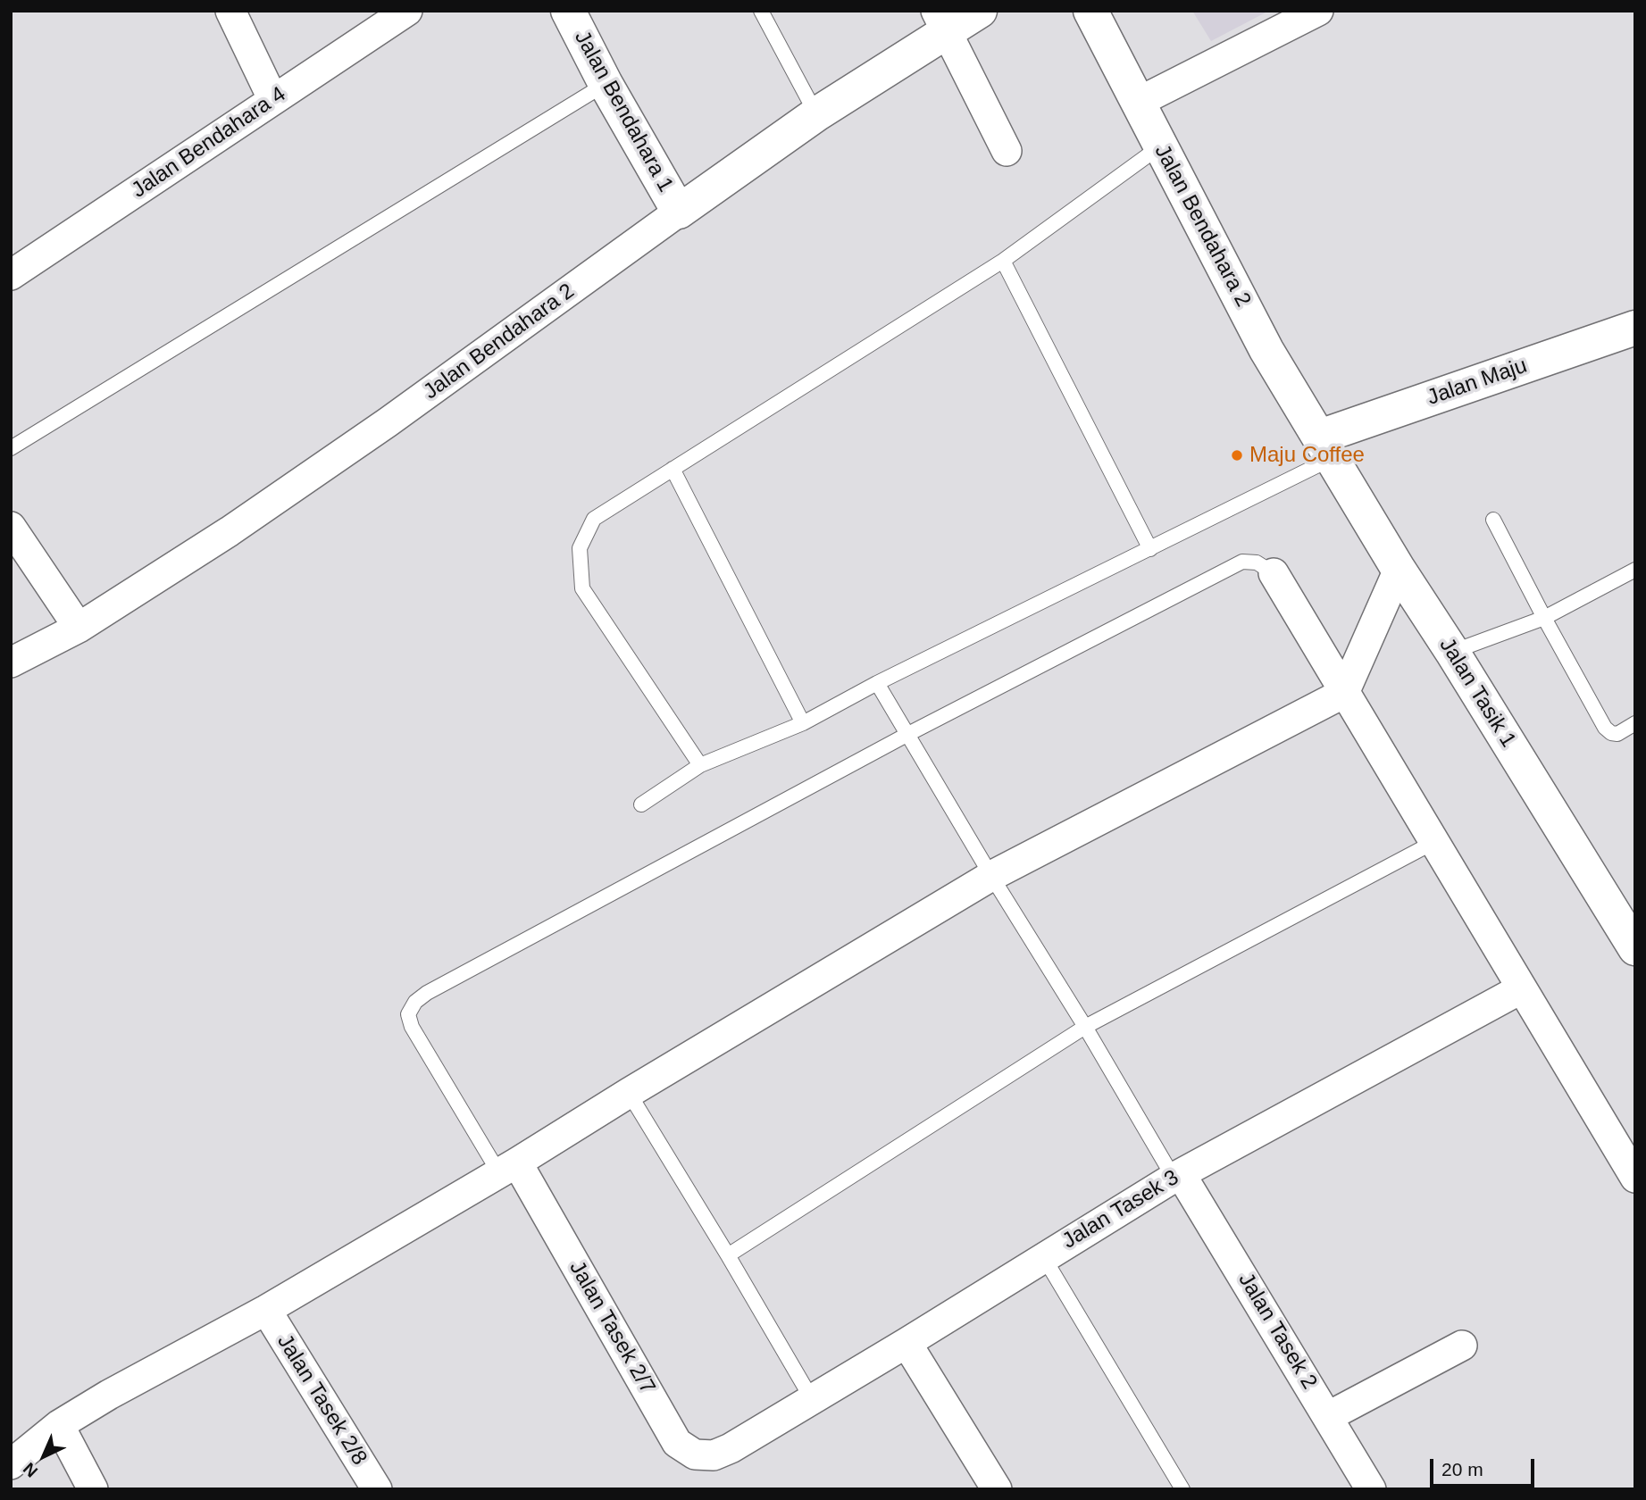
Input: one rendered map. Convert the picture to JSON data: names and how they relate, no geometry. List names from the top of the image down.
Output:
{
  "streets": {
    "street": [
      "Jalan Bendahara 1",
      "Jalan Bendahara 4",
      "Jalan Bendahara 2",
      "Jalan Maju",
      "Jalan Tasik 1",
      "Jalan Tasek 3",
      "Jalan Tasek 2/7",
      "Jalan Tasek 2",
      "Jalan Tasek 2/8"
    ]
  },
  "crossings": [
    ["Jalan Bendahara 1", "Jalan Bendahara 2"],
    ["Jalan Bendahara 2", "Jalan Maju"],
    ["Jalan Bendahara 2", "Jalan Tasik 1"],
    ["Jalan Maju", "Jalan Tasik 1"],
    ["Jalan Tasek 3", "Jalan Tasek 2/7"],
    ["Jalan Tasek 3", "Jalan Tasek 2"]
  ],
  "places": ["Maju Coffee"],
  "scale_bar": "20 m",
  "north": "bottom left"
}
